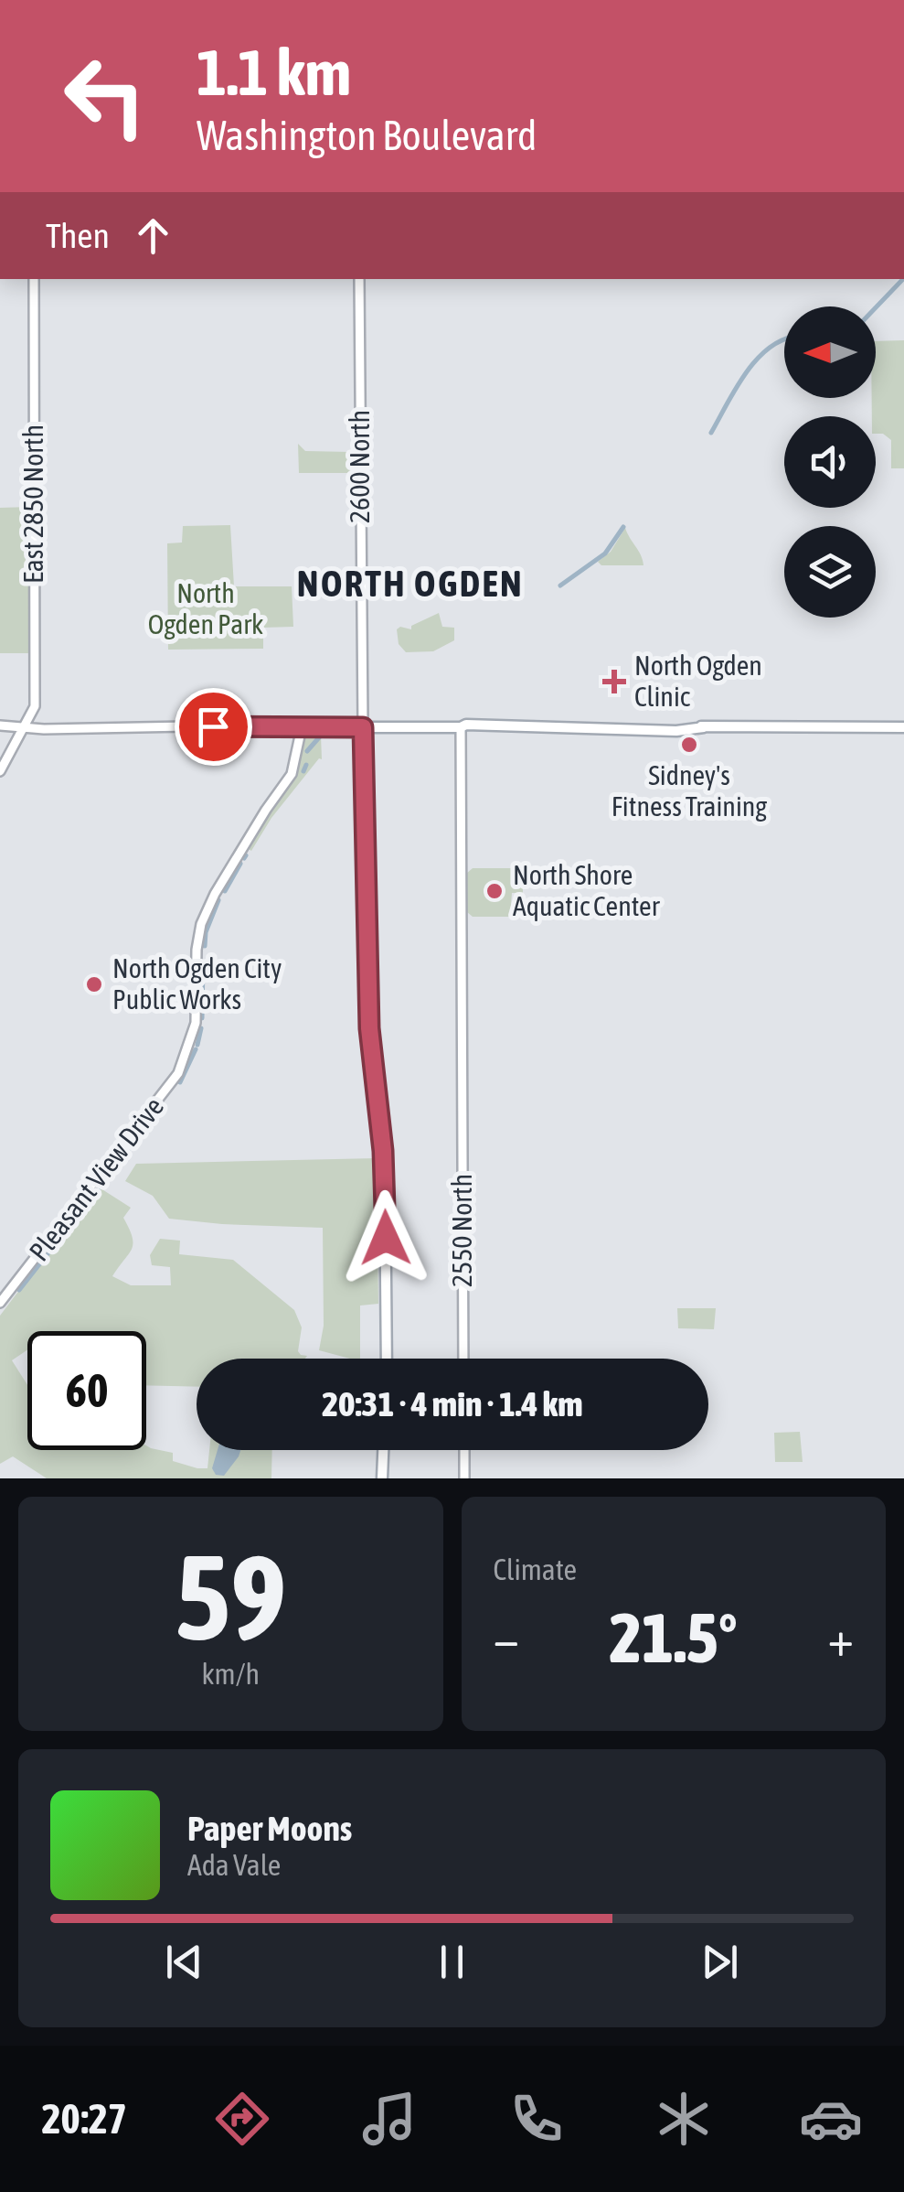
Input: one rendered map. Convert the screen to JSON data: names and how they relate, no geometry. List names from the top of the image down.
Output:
{
  "streets": {
    "main road": ["2600 North"],
    "street": ["East 2850 North", "Pleasant View Drive", "2550 North"]
  },
  "districts": ["NORTH OGDEN"],
  "parks": ["North Ogden Park"],
  "places": {
    "health": ["North Ogden Clinic"],
    "other": ["Sidney's Fitness Training", "North Shore Aquatic Center", "North Ogden City Public Works"]
  },
  "north": "left",
  "page": {
    "turn": ["1.1 km", "Washington Boulevard"],
    "then": "Then",
    "limit": "60",
    "trip": "20:31 · 4 min · 1.4 km",
    "tile": [
      ["59", "km/h"],
      "Climate"
    ],
    "heat": ["−", "21.5°", "+"],
    "song": ["Paper Moons", "Ada Vale"],
    "tabs": "20:27"
  }
}
